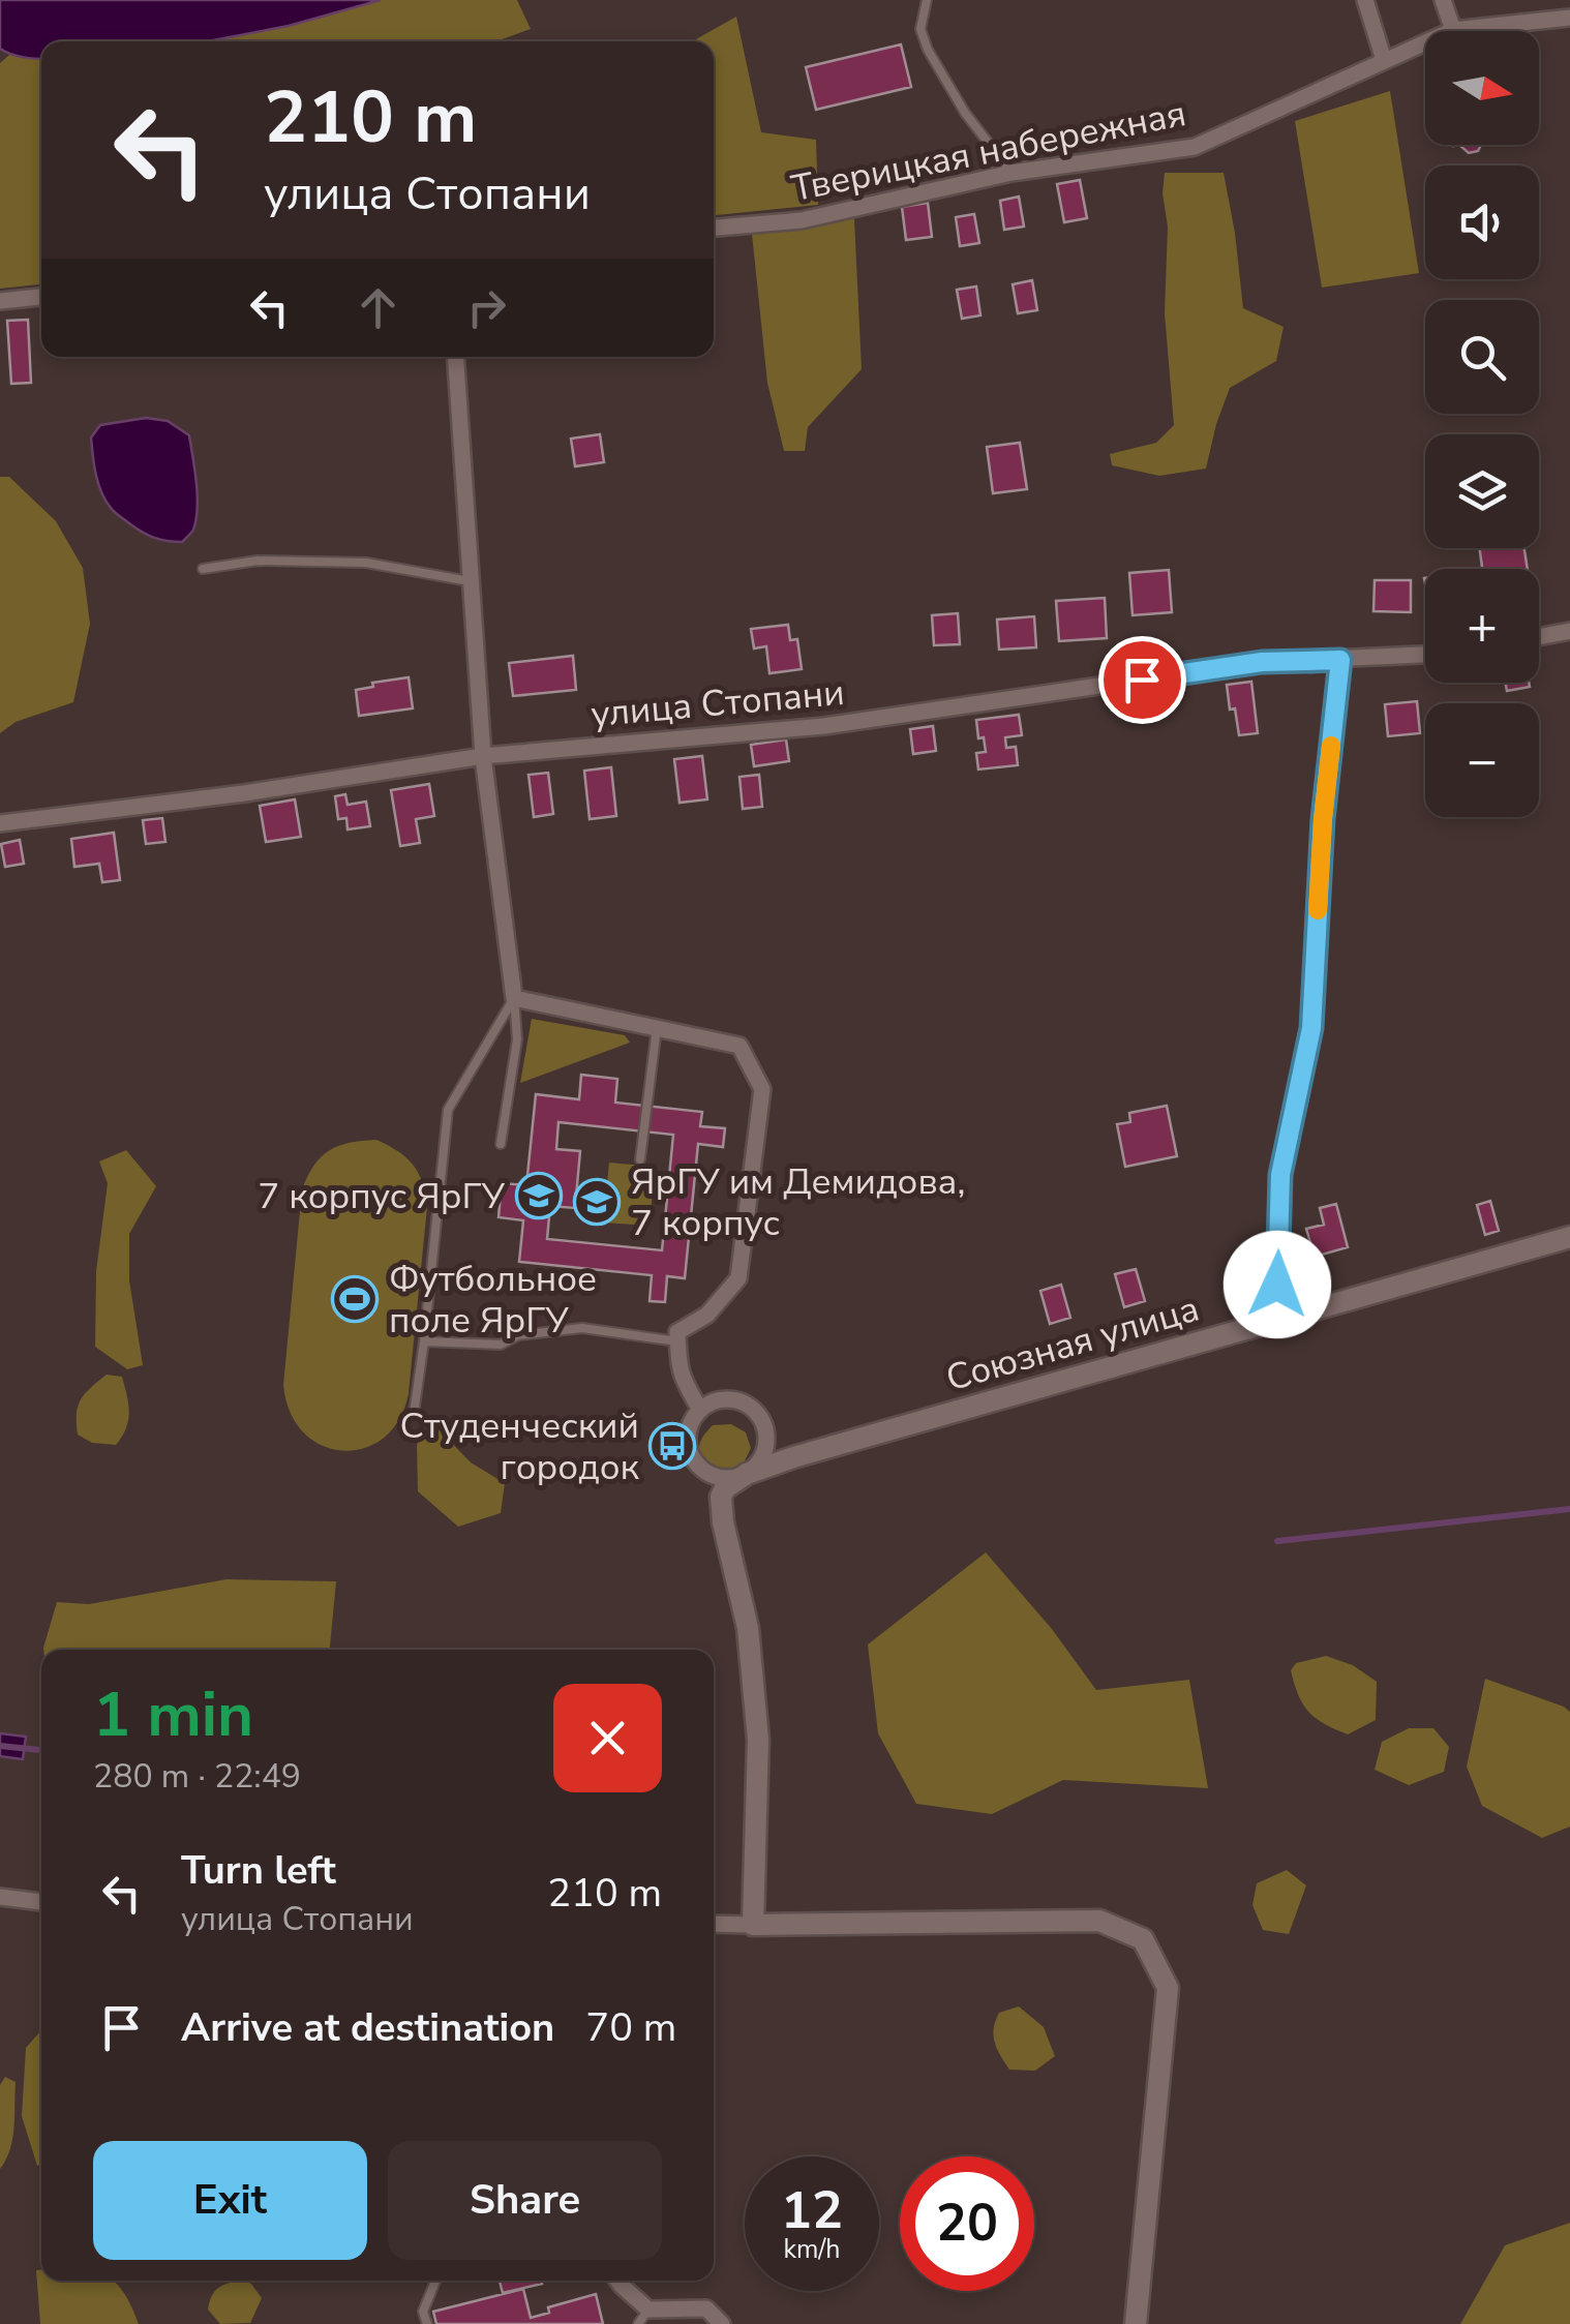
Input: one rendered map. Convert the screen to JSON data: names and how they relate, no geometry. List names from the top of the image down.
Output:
{
  "streets": {
    "street": ["Тверицкая набережная", "улица Стопани", "Союзная улица"]
  },
  "places": {
    "school or university": ["7 корпус ЯрГУ", "ЯрГУ им Демидова, 7 корпус"],
    "sports": ["Футбольное поле ЯрГУ"],
    "bus stop": ["Студенческий городок"]
  },
  "north": "right",
  "page": {
    "map_buttons": ["+", "−"],
    "turn": ["210 m", "улица Стопани"],
    "heading": ["1 min", "280 m · 22:49"],
    "list": [
      {
        "name": "Turn left",
        "note": "улица Стопани",
        "value": "210 m"
      },
      {
        "name": "Arrive at destination",
        "value": "70 m"
      }
    ],
    "buttons": ["Exit", "Share"],
    "speed": "12 km/h",
    "limit": "20"
  }
}
